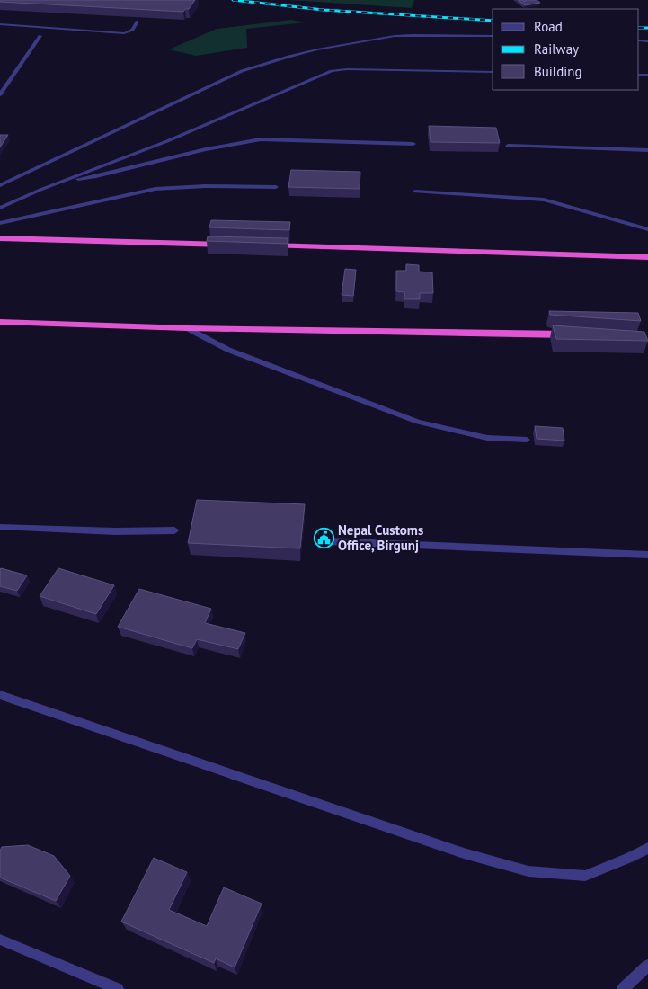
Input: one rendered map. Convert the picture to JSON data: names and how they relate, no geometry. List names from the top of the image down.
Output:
{
  "places": {
    "public building": ["Nepal Customs Office, Birgunj"]
  },
  "legend": ["Road", "Railway", "Building"]
}
